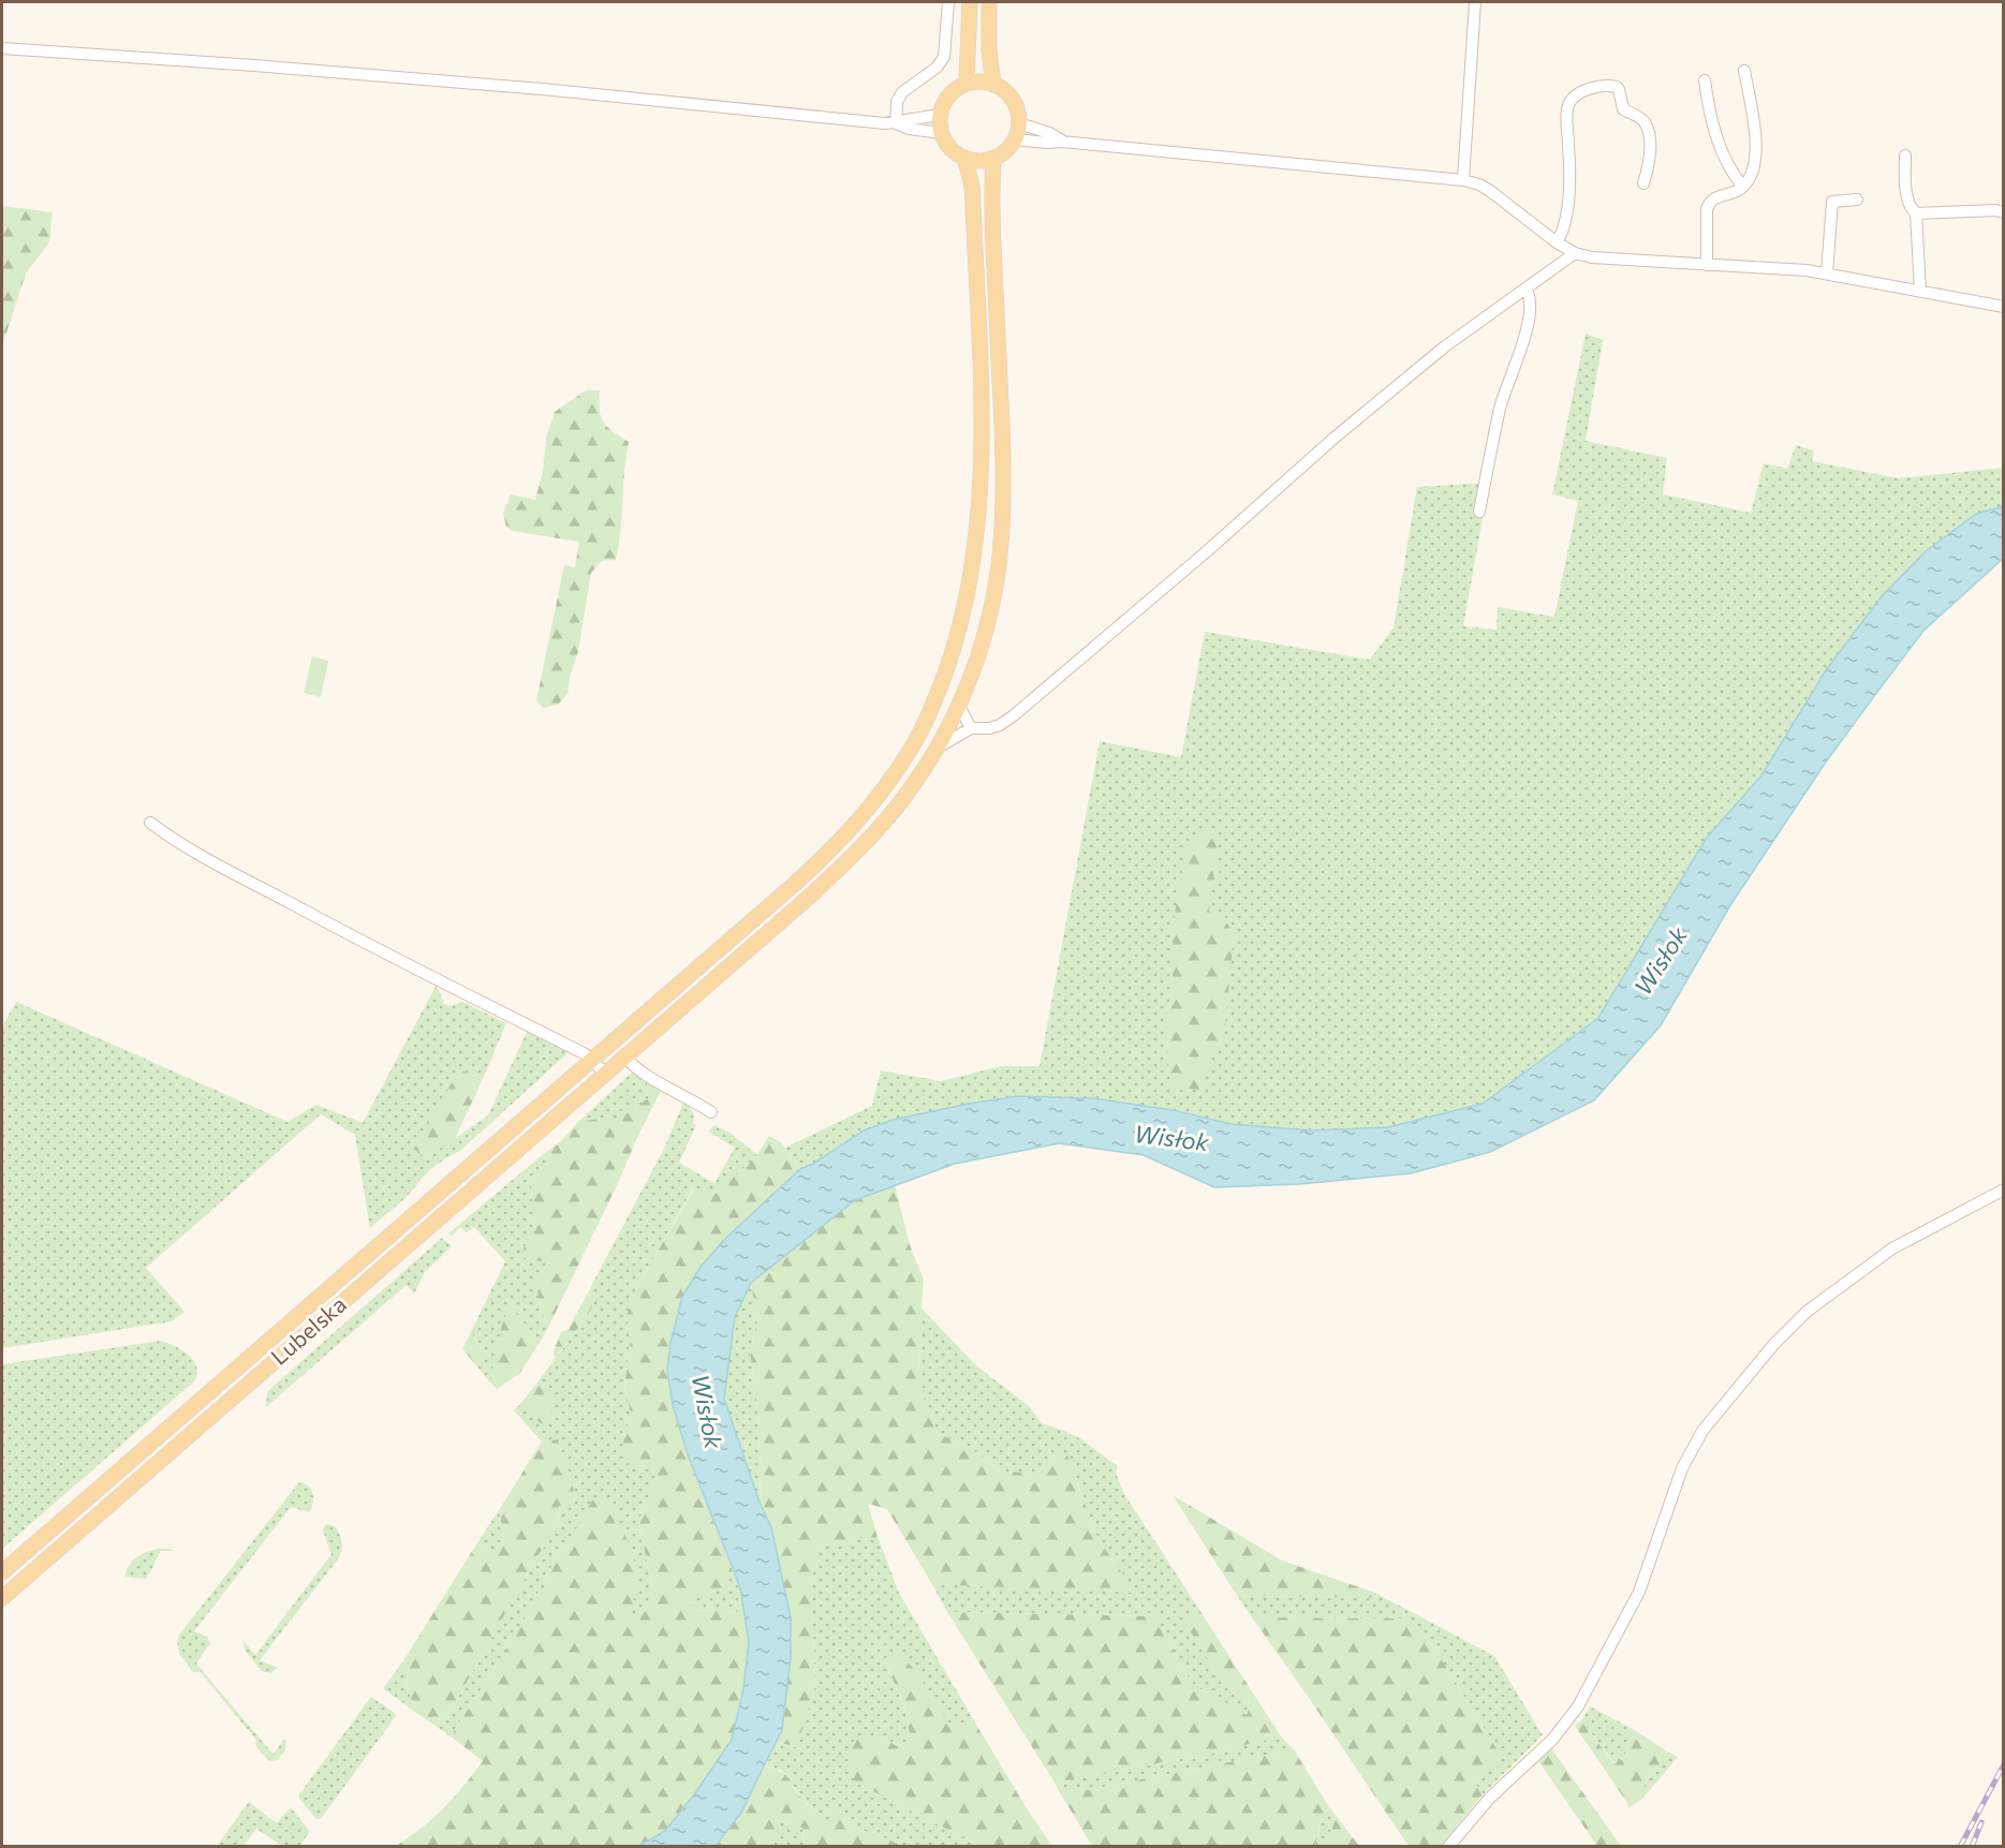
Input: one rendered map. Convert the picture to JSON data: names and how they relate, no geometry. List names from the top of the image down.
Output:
{
  "streets": {
    "main road": ["Lubelska"]
  },
  "water": ["Wisłok"]
}
